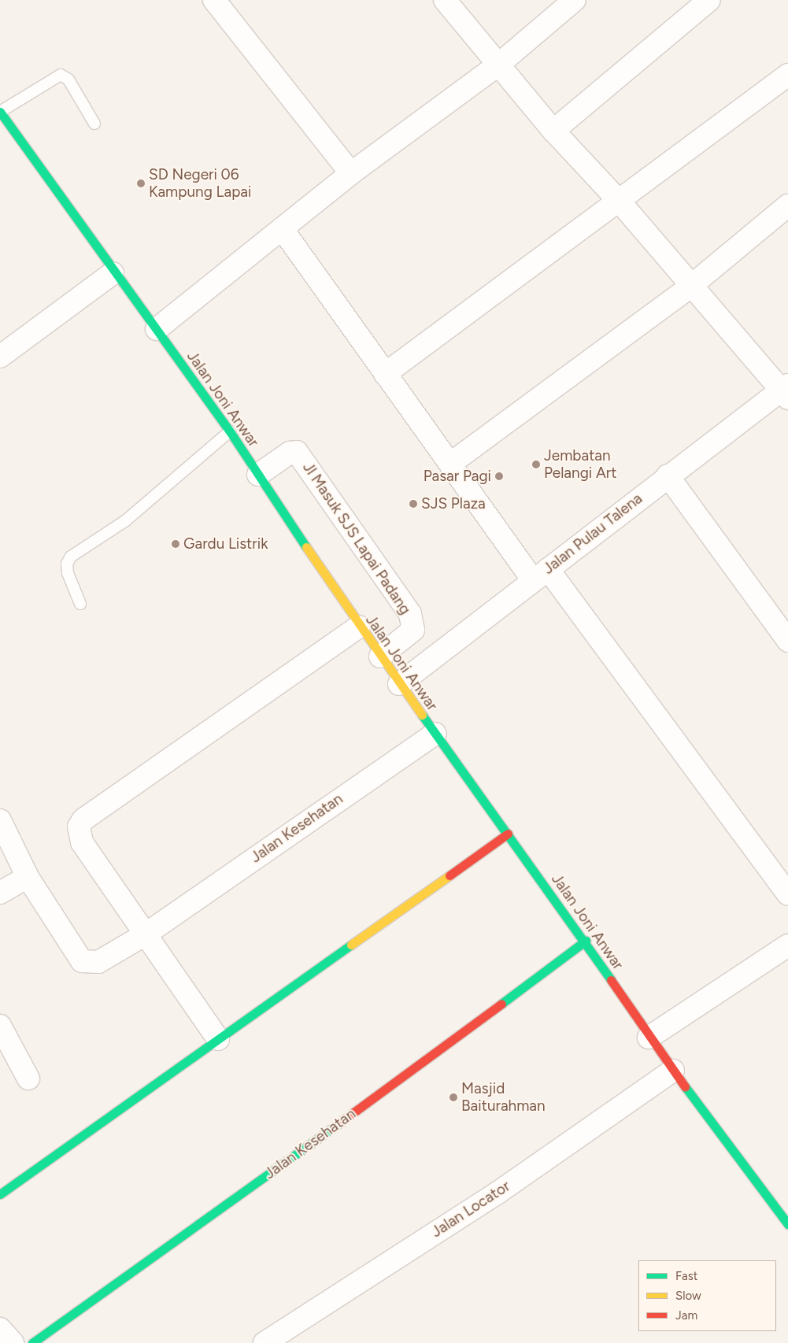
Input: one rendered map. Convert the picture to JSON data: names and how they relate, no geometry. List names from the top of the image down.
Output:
{
  "streets": {
    "main road": ["Jalan Joni Anwar", "Jalan Kesehatan"],
    "street": ["Jalan Pulau Talena", "Jl Masuk SJS Lapai Padang", "Jalan Locator"]
  },
  "crossings": [
    ["Jalan Joni Anwar", "Jalan Pulau Talena"],
    ["Jalan Joni Anwar", "Jl Masuk SJS Lapai Padang"],
    ["Jalan Joni Anwar", "Jalan Kesehatan"],
    ["Jalan Joni Anwar", "Jalan Locator"]
  ],
  "places": [
    "SD Negeri 06 Kampung Lapai",
    "Jembatan Pelangi Art",
    "Pasar Pagi",
    "SJS Plaza",
    "Gardu Listrik",
    "Masjid Baiturahman"
  ],
  "legend": ["Fast", "Slow", "Jam"]
}
